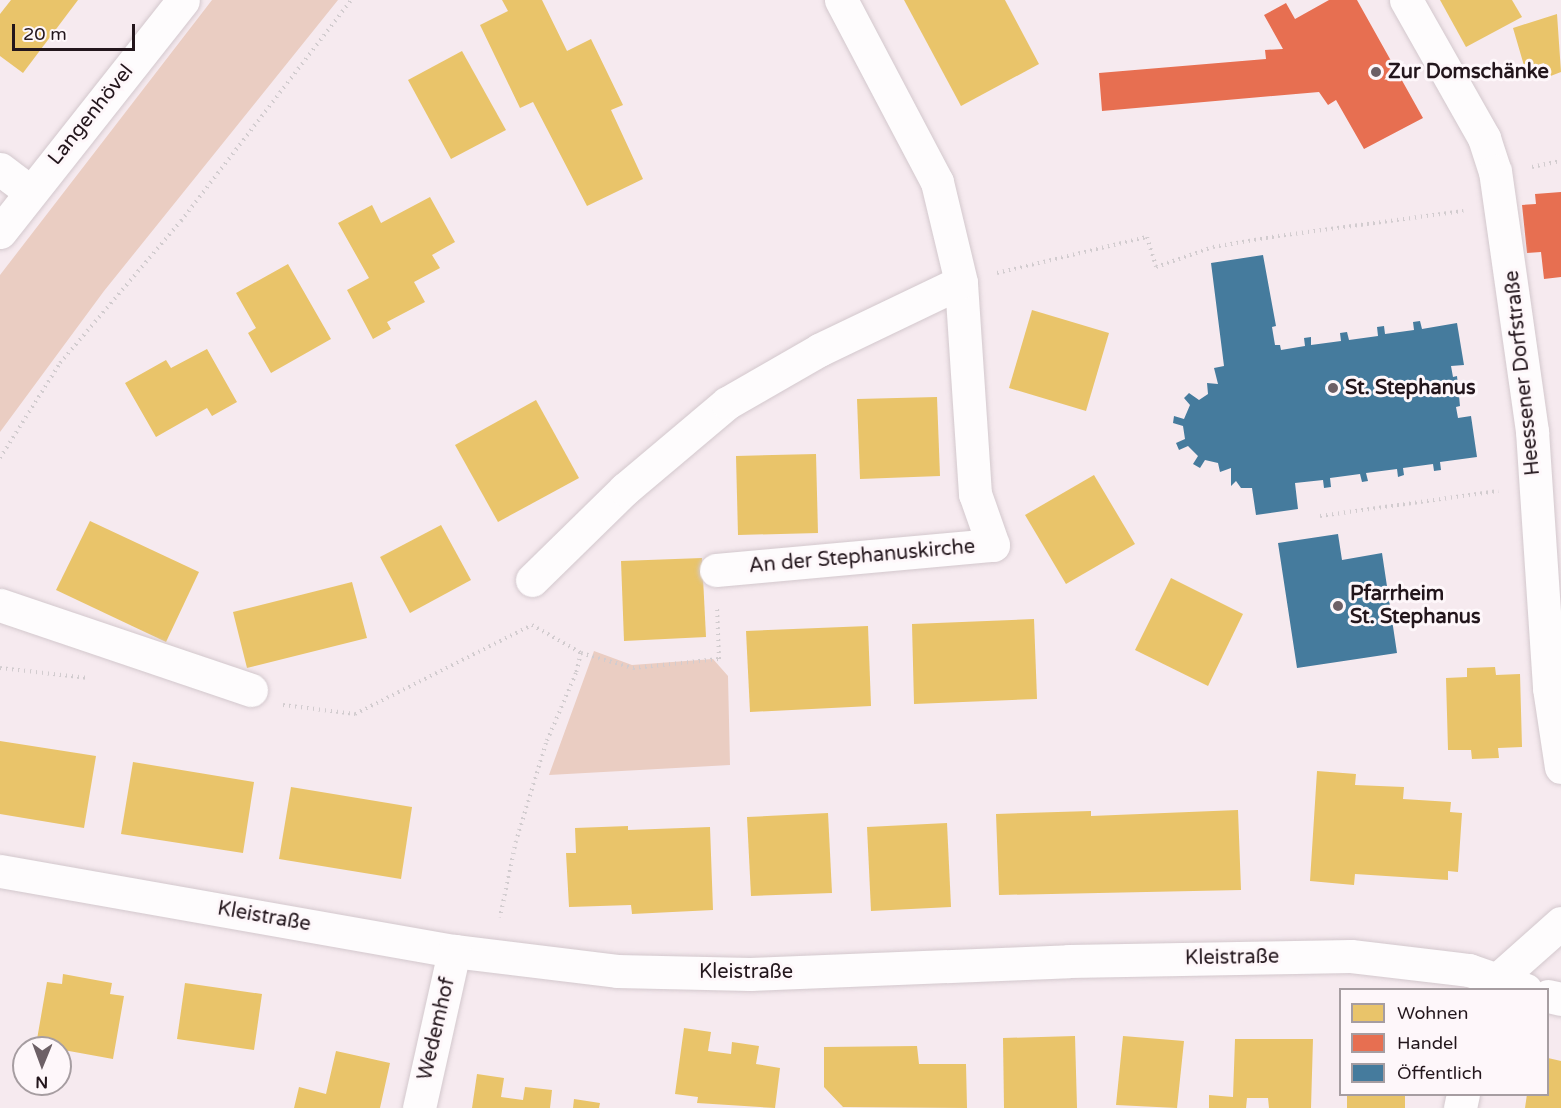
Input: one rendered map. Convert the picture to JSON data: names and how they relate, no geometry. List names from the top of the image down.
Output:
{
  "streets": {
    "street": [
      "Langenhövel",
      "Heessener Dorfstraße",
      "An der Stephanuskirche",
      "Kleistraße",
      "Wedemhof"
    ]
  },
  "crossings": [
    ["Kleistraße", "Wedemhof"]
  ],
  "places": ["Zur Domschänke", "St. Stephanus", "Pfarrheim St. Stephanus"],
  "legend": ["Wohnen", "Handel", "Öffentlich"],
  "scale_bar": "20 m",
  "north": "bottom"
}
